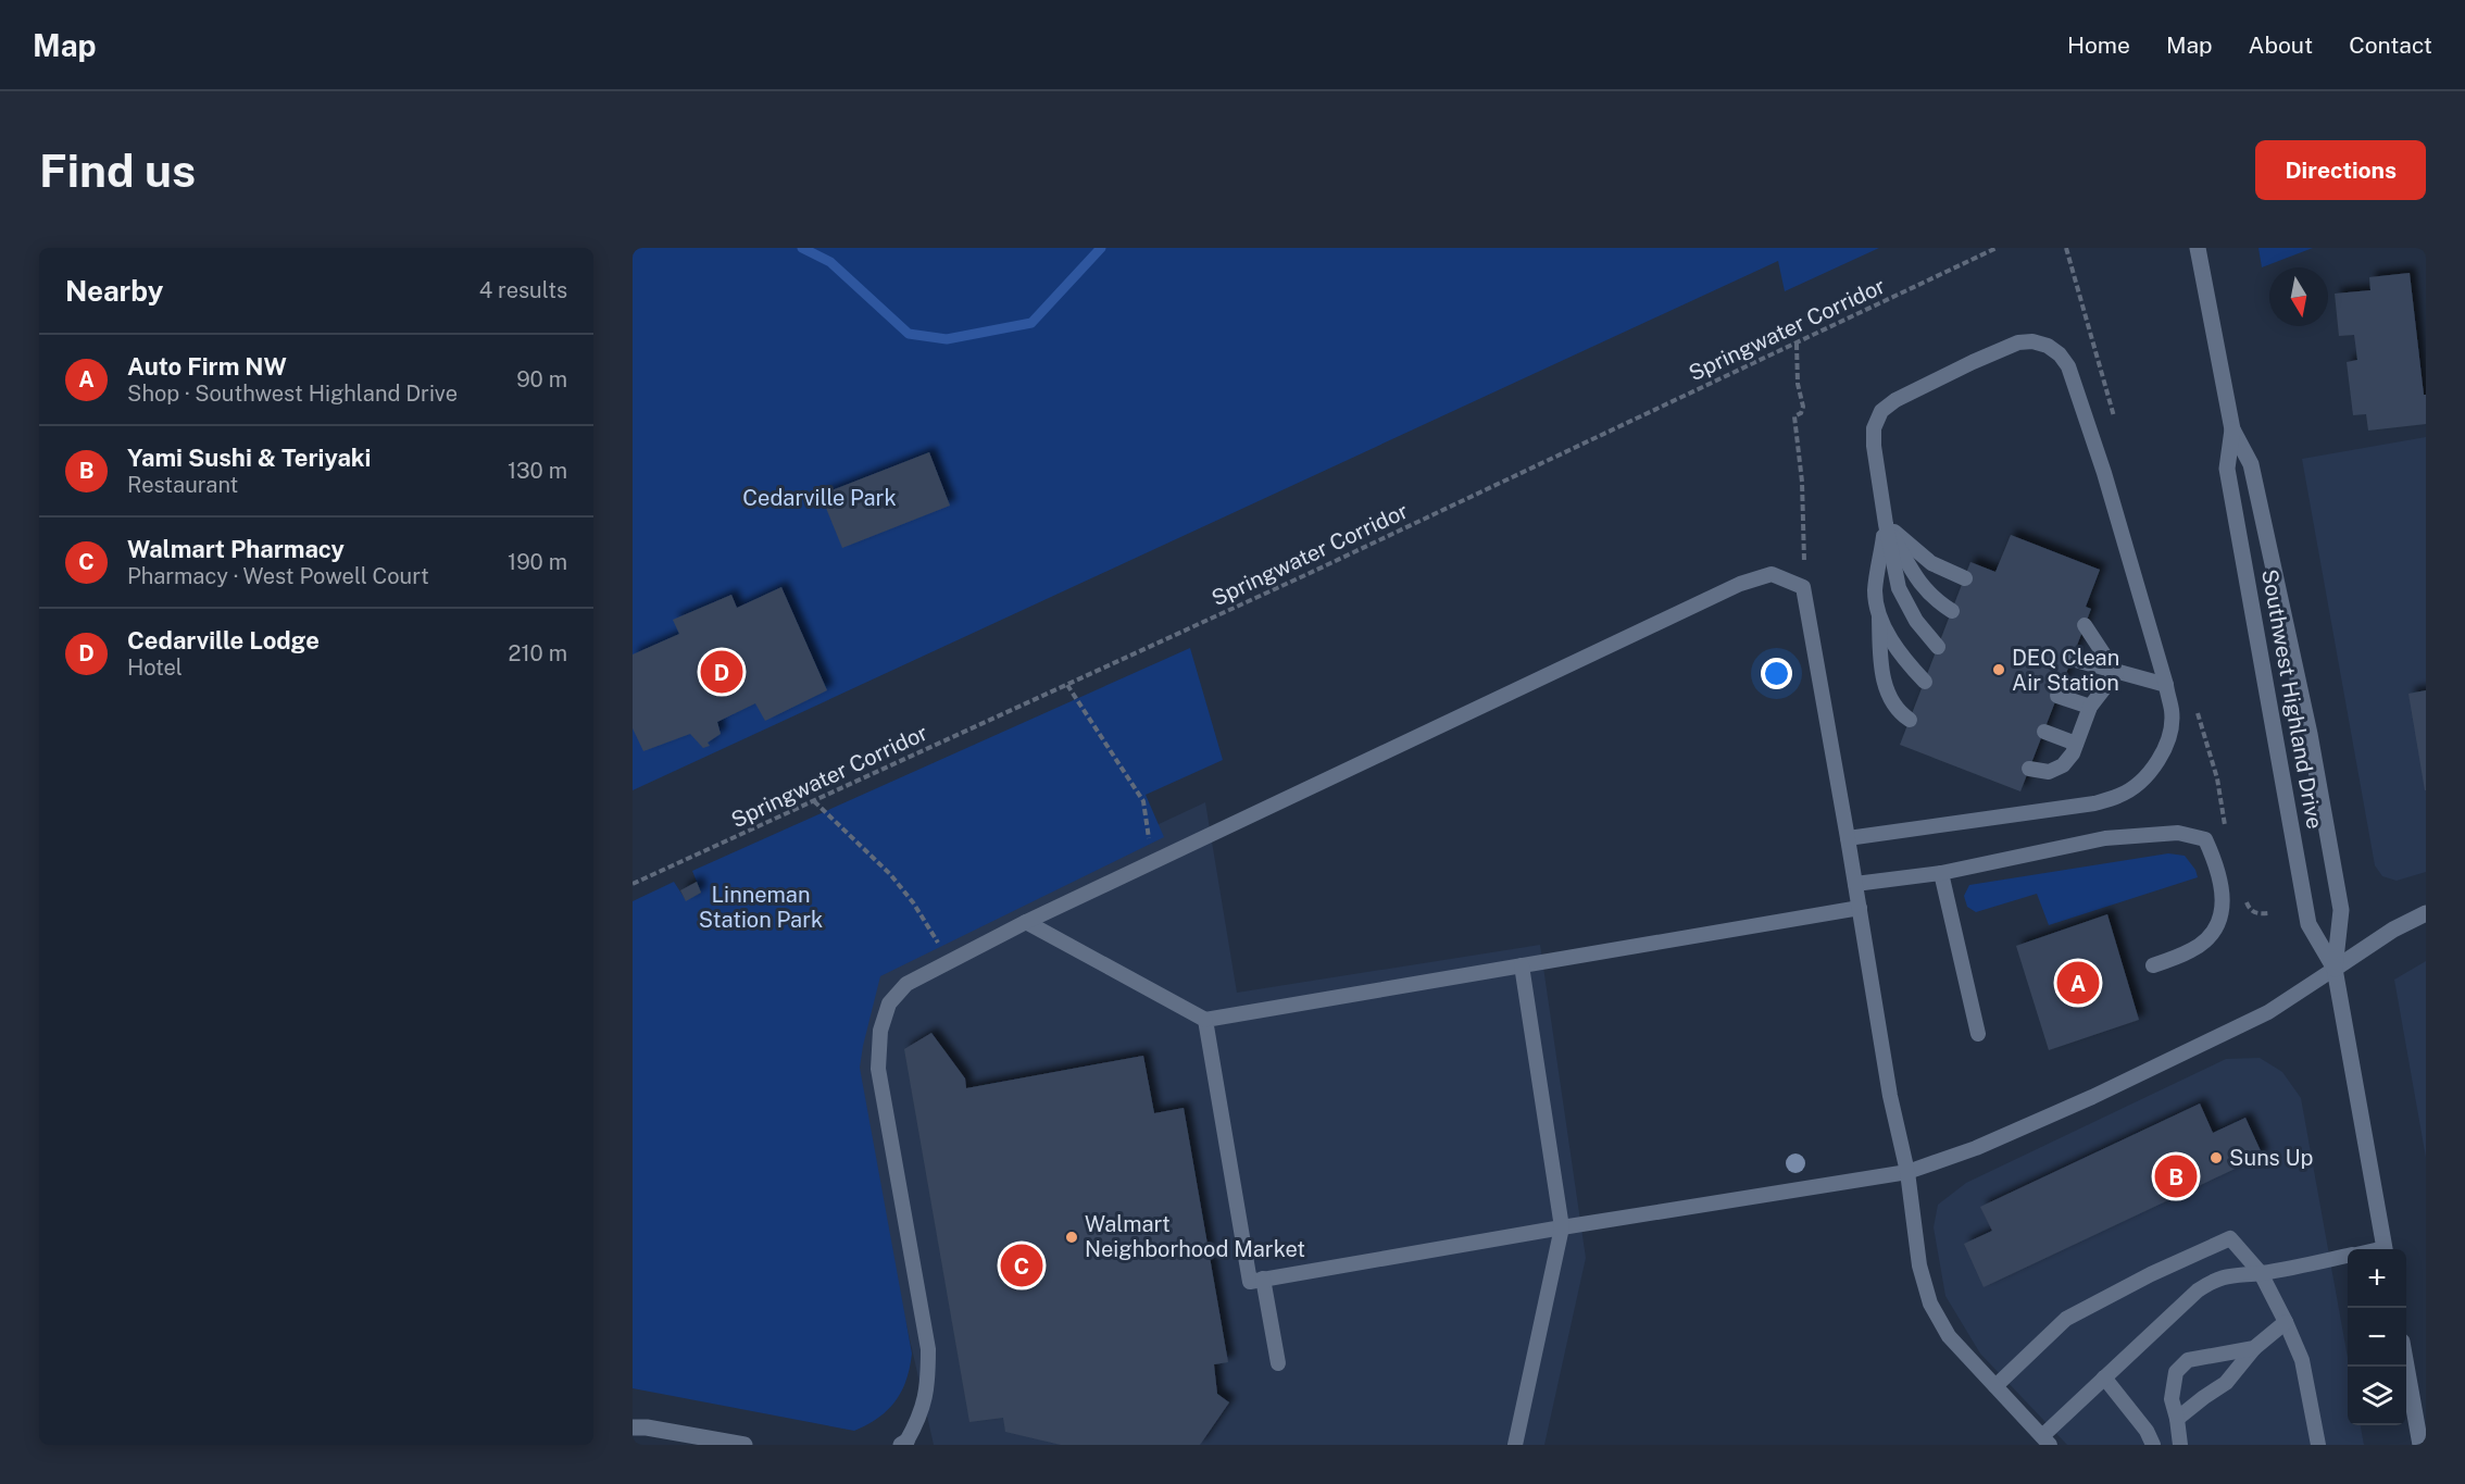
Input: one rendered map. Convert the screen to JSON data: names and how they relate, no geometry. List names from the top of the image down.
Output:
{
  "streets": {
    "main road": ["Southwest Highland Drive"],
    "path": ["Springwater Corridor"]
  },
  "parks": ["Cedarville Park", "Linneman Station Park"],
  "places": ["DEQ Clean Air Station", "Suns Up", "Walmart Neighborhood Market"],
  "north": "bottom",
  "page": {
    "header": "Map",
    "nav": [
      "Home",
      "Map",
      "About",
      "Contact"
    ],
    "buttons": "Directions",
    "title": "Find us",
    "heading": ["Nearby", "4 results"],
    "list": [
      {
        "mark": "A",
        "name": "Auto Firm NW",
        "note": "Shop · Southwest Highland Drive",
        "value": "90 m"
      },
      {
        "mark": "B",
        "name": "Yami Sushi & Teriyaki",
        "note": "Restaurant",
        "value": "130 m"
      },
      {
        "mark": "C",
        "name": "Walmart Pharmacy",
        "note": "Pharmacy · West Powell Court",
        "value": "190 m"
      },
      {
        "mark": "D",
        "name": "Cedarville Lodge",
        "note": "Hotel",
        "value": "210 m"
      }
    ],
    "pins": [
      "D",
      "A",
      "B",
      "C"
    ],
    "map_buttons": ["+", "−"]
  }
}
